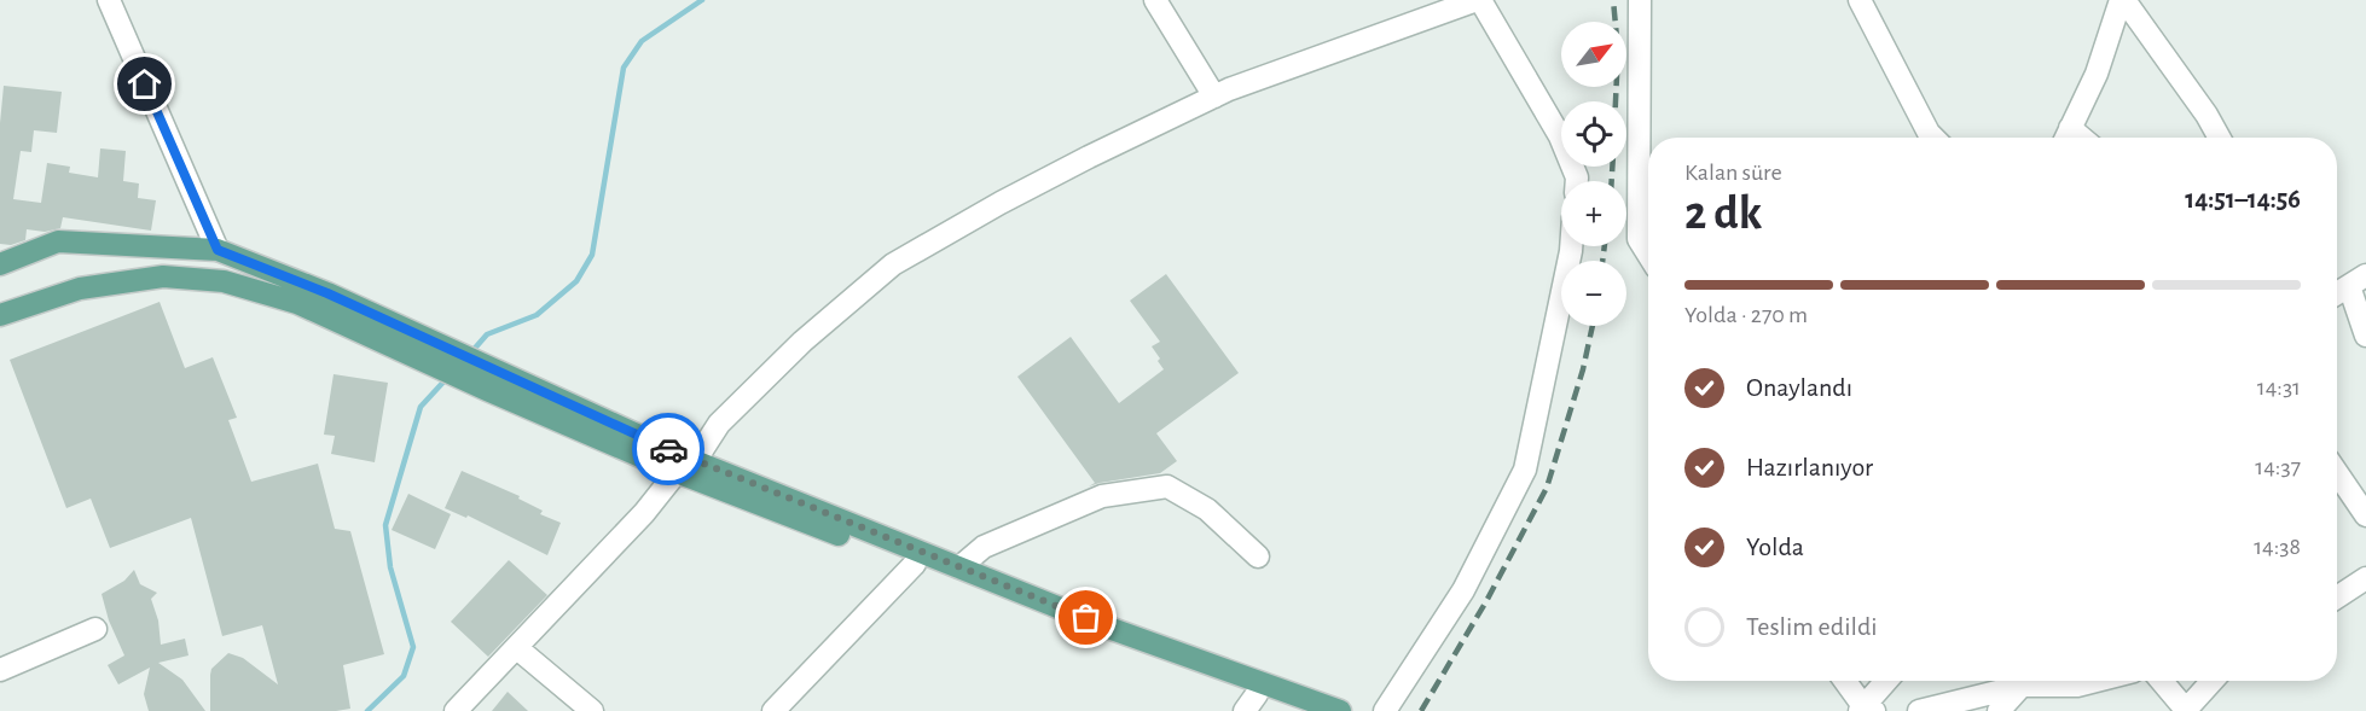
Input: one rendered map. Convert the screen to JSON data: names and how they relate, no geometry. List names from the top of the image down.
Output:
{
  "north": "top right",
  "page": {
    "map_buttons": ["+", "−"],
    "heading": ["2 dk", "Kalan süre", "14:51–14:56"],
    "bar": "Yolda · 270 m",
    "list": [
      ["Onaylandı", "14:31"],
      ["Hazırlanıyor", "14:37"],
      ["Yolda", "14:38"],
      "Teslim edildi"
    ]
  }
}
